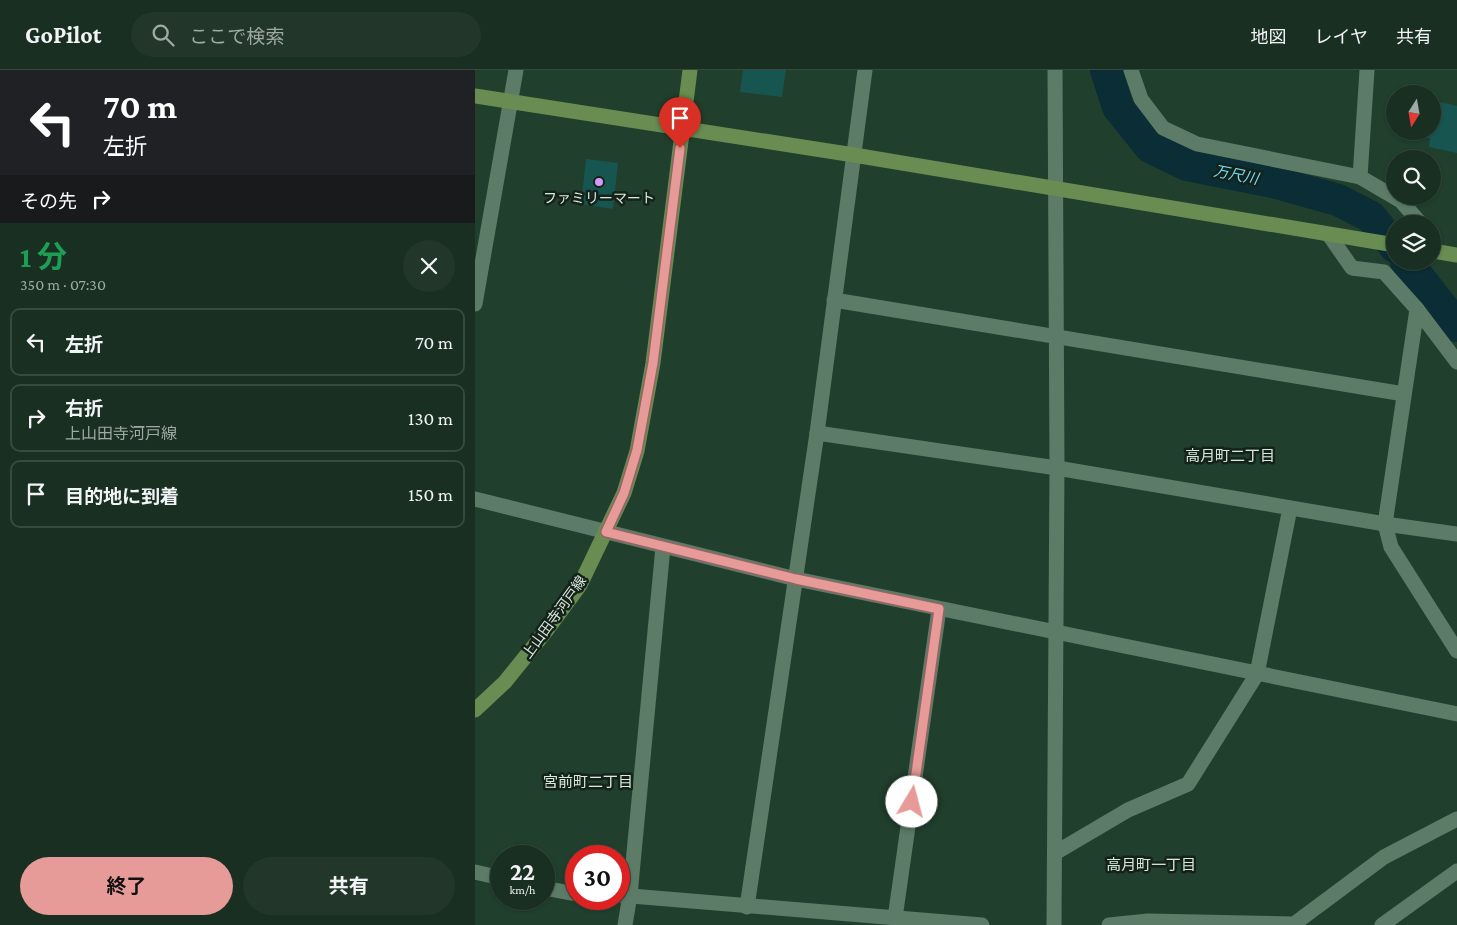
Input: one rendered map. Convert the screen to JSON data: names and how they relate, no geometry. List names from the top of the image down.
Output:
{
  "streets": {
    "street": ["上山田寺河戸線"]
  },
  "districts": ["高月町二丁目", "宮前町二丁目", "高月町一丁目"],
  "water": ["万尺川"],
  "places": ["ファミリーマート"],
  "north": "bottom",
  "page": {
    "header": "GoPilot",
    "search": "ここで検索",
    "nav": ["地図", "レイヤ", "共有"],
    "turn": ["70 m", "左折"],
    "then": "その先",
    "heading": ["1 分", "350 m · 07:30"],
    "list": [
      {
        "name": "左折",
        "value": "70 m"
      },
      {
        "name": "右折",
        "note": "上山田寺河戸線",
        "value": "130 m"
      },
      {
        "name": "目的地に到着",
        "value": "150 m"
      }
    ],
    "speed": "22 km/h",
    "limit": "30",
    "buttons": ["終了", "共有"]
  }
}
